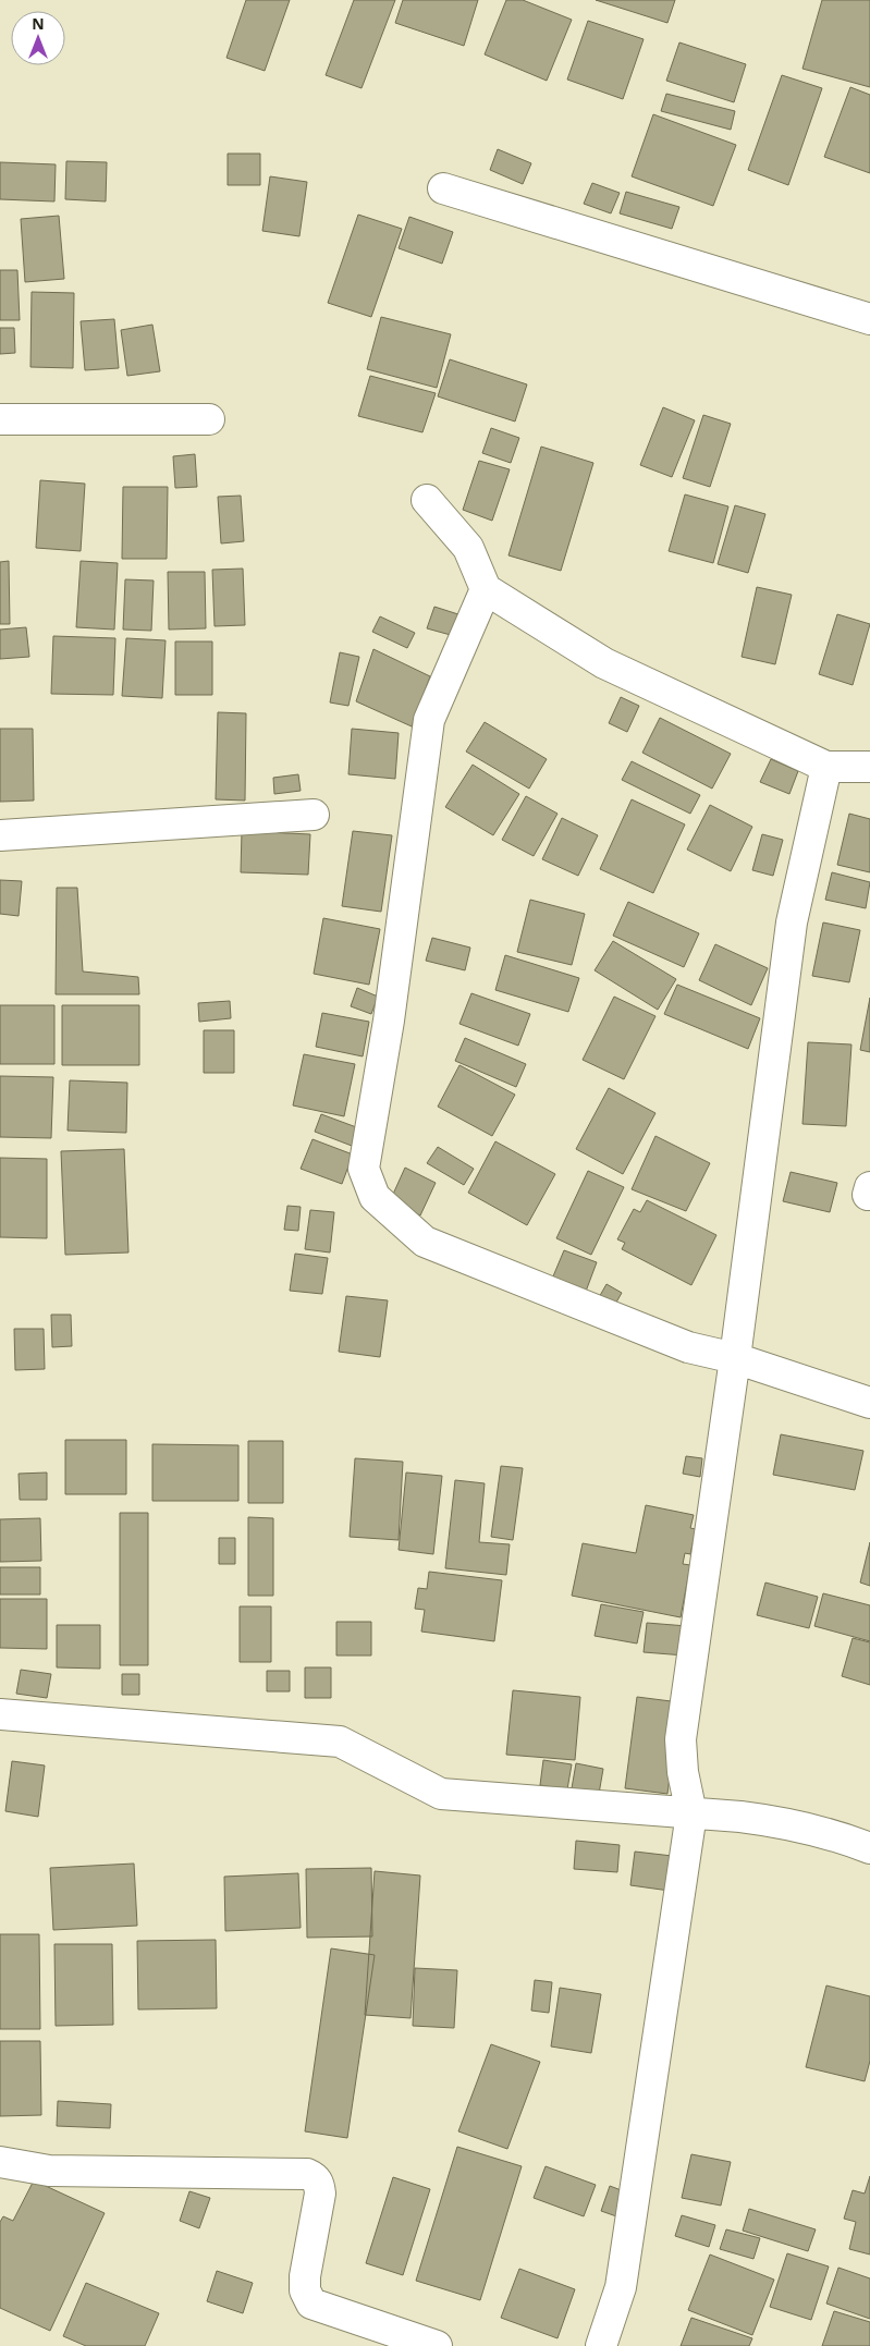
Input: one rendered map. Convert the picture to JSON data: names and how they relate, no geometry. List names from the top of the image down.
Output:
{
  "north": "top"
}
